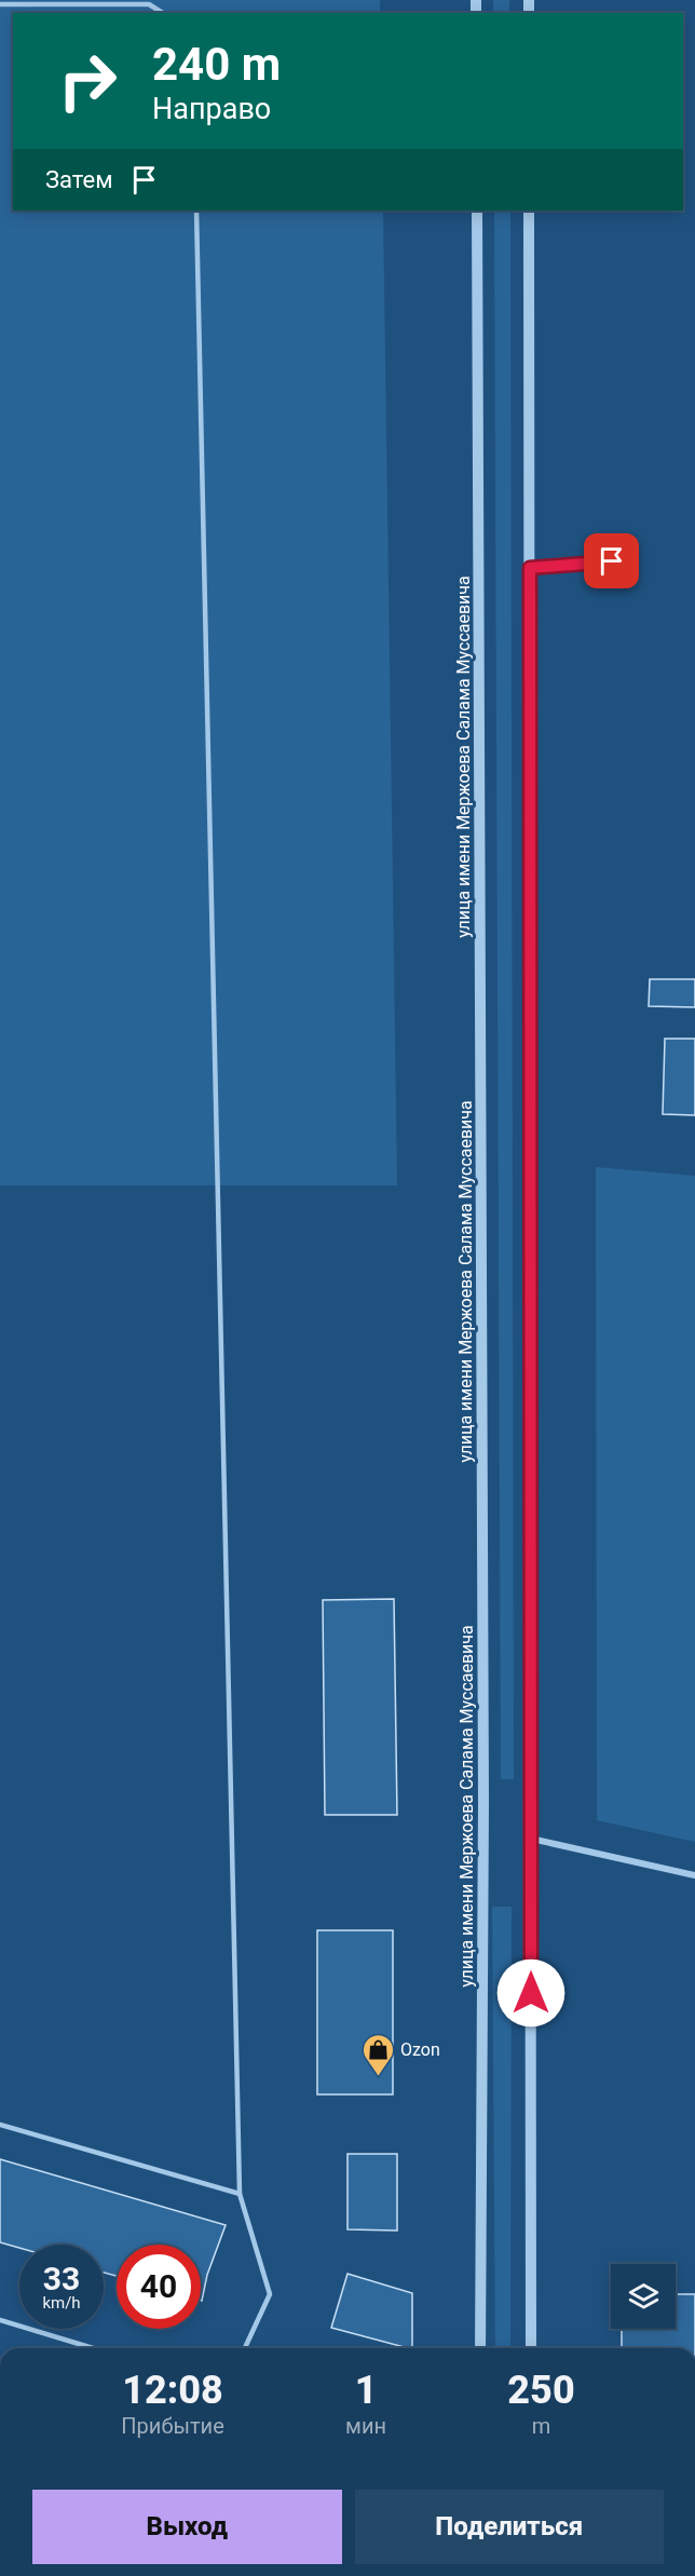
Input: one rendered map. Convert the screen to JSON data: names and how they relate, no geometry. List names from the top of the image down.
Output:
{
  "streets": {
    "street": ["улица имени Мержоева Салама Муссаевича"]
  },
  "places": {
    "shop": ["Ozon"]
  },
  "page": {
    "turn": ["240 m", "Направо"],
    "then": "Затем",
    "speed": "33 km/h",
    "limit": "40",
    "eta": [
      "12:08",
      "Прибытие",
      "1",
      "мин",
      "250",
      "m"
    ],
    "buttons": ["Выход", "Поделиться"]
  }
}
